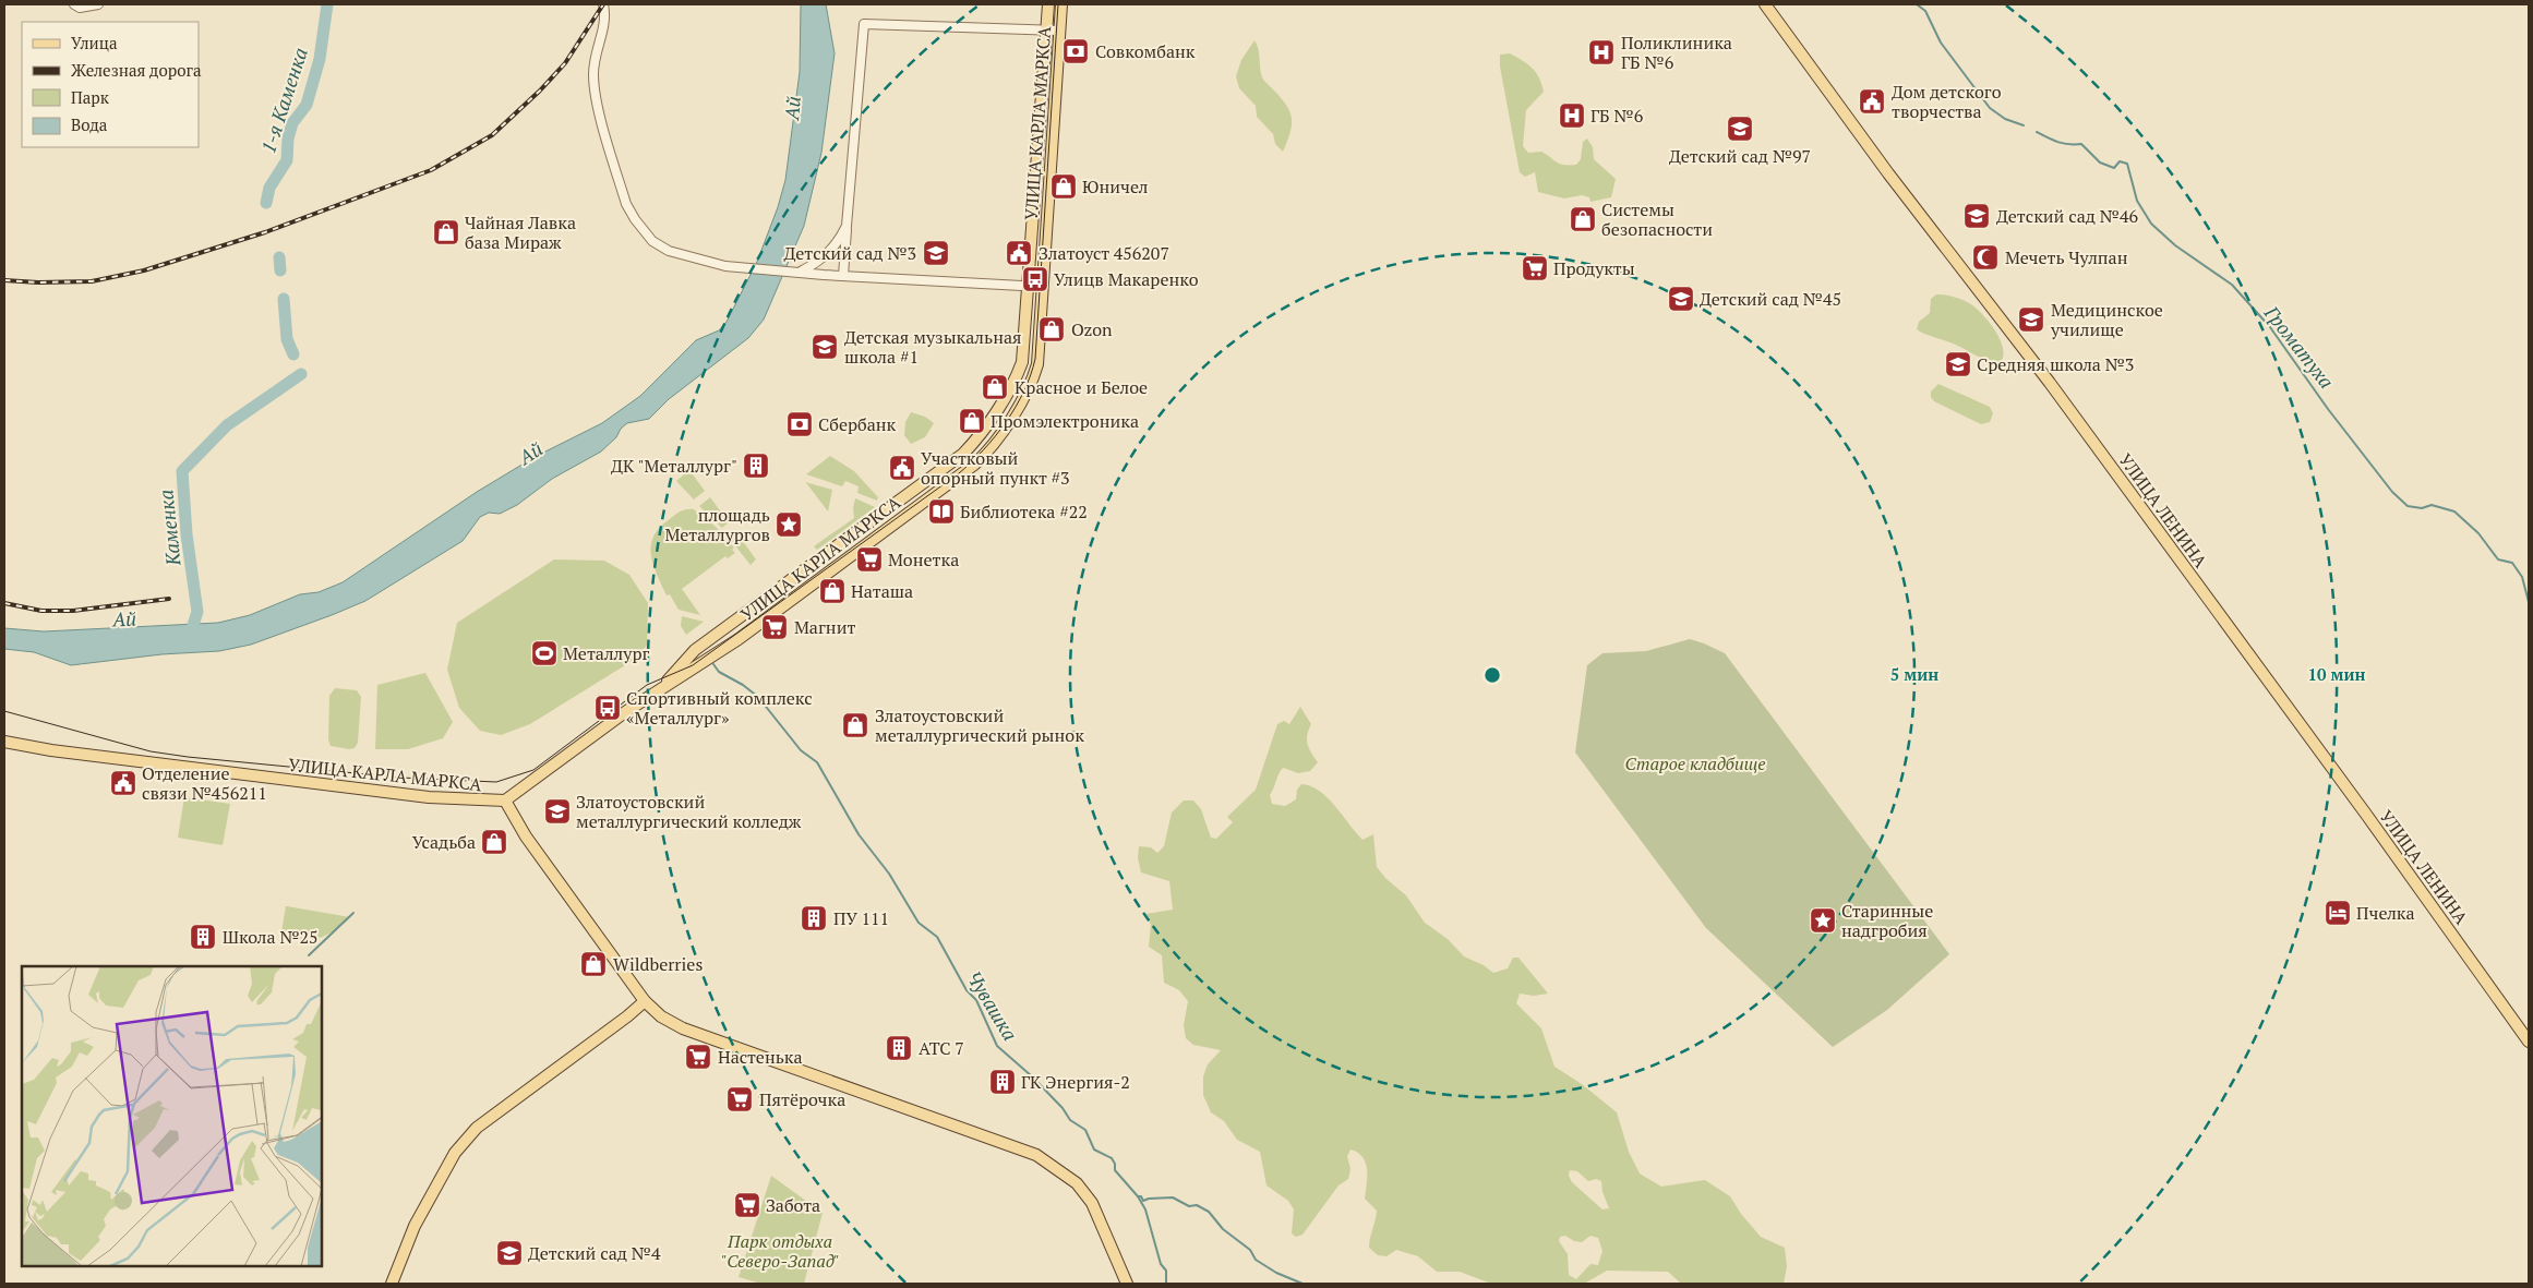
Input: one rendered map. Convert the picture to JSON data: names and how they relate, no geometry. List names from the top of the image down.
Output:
{
  "streets": {
    "main road": ["УЛИЦА КАРЛА МАРКСА", "УЛИЦА ЛЕНИНА"]
  },
  "water": [
    "1-я Каменка",
    "Ай",
    "Громатуха",
    "Каменка",
    "Чувашка"
  ],
  "parks": ["Старое кладбище", "Парк отдыха \"Северо-Запад\""],
  "places": {
    "bank": ["Совкомбанк", "Сбербанк"],
    "hospital": ["Поликлиника ГБ №6", "ГБ №6"],
    "public building": [
      "Дом детского творчества",
      "Златоуст 456207",
      "Участковый опорный пункт #3",
      "Отделение связи №456211"
    ],
    "school or university": [
      "Детский сад №97",
      "Детский сад №46",
      "Детский сад №3",
      "Детский сад №45",
      "Медицинское училище",
      "Детская музыкальная школа #1",
      "Средняя школа №3",
      "Златоустовский металлургический колледж",
      "Детский сад №4"
    ],
    "shop": [
      "Юничел",
      "Системы безопасности",
      "Чайная Лавка база Мираж",
      "Ozon",
      "Красное и Белое",
      "Промэлектроника",
      "Наташа",
      "Златоустовский металлургический рынок",
      "Усадьба",
      "Wildberries"
    ],
    "mosque": ["Мечеть Чулпан"],
    "supermarket": [
      "Продукты",
      "Монетка",
      "Магнит",
      "Настенька",
      "Пятёрочка",
      "Забота"
    ],
    "bus stop": ["Улицв Макаренко", "Спортивный комплекс «Металлург»"],
    "building": [
      "ДК \"Металлург\"",
      "ПУ 111",
      "Школа №25",
      "АТС 7",
      "ГК Энергия-2"
    ],
    "library": ["Библиотека #22"],
    "place": ["площадь Металлургов", "Старинные надгробия"],
    "sports": ["Металлург"],
    "hotel": ["Пчелка"]
  },
  "legend": [
    "Улица",
    "Железная дорога",
    "Парк",
    "Вода"
  ],
  "rings": ["5 мин", "10 мин"]
}
